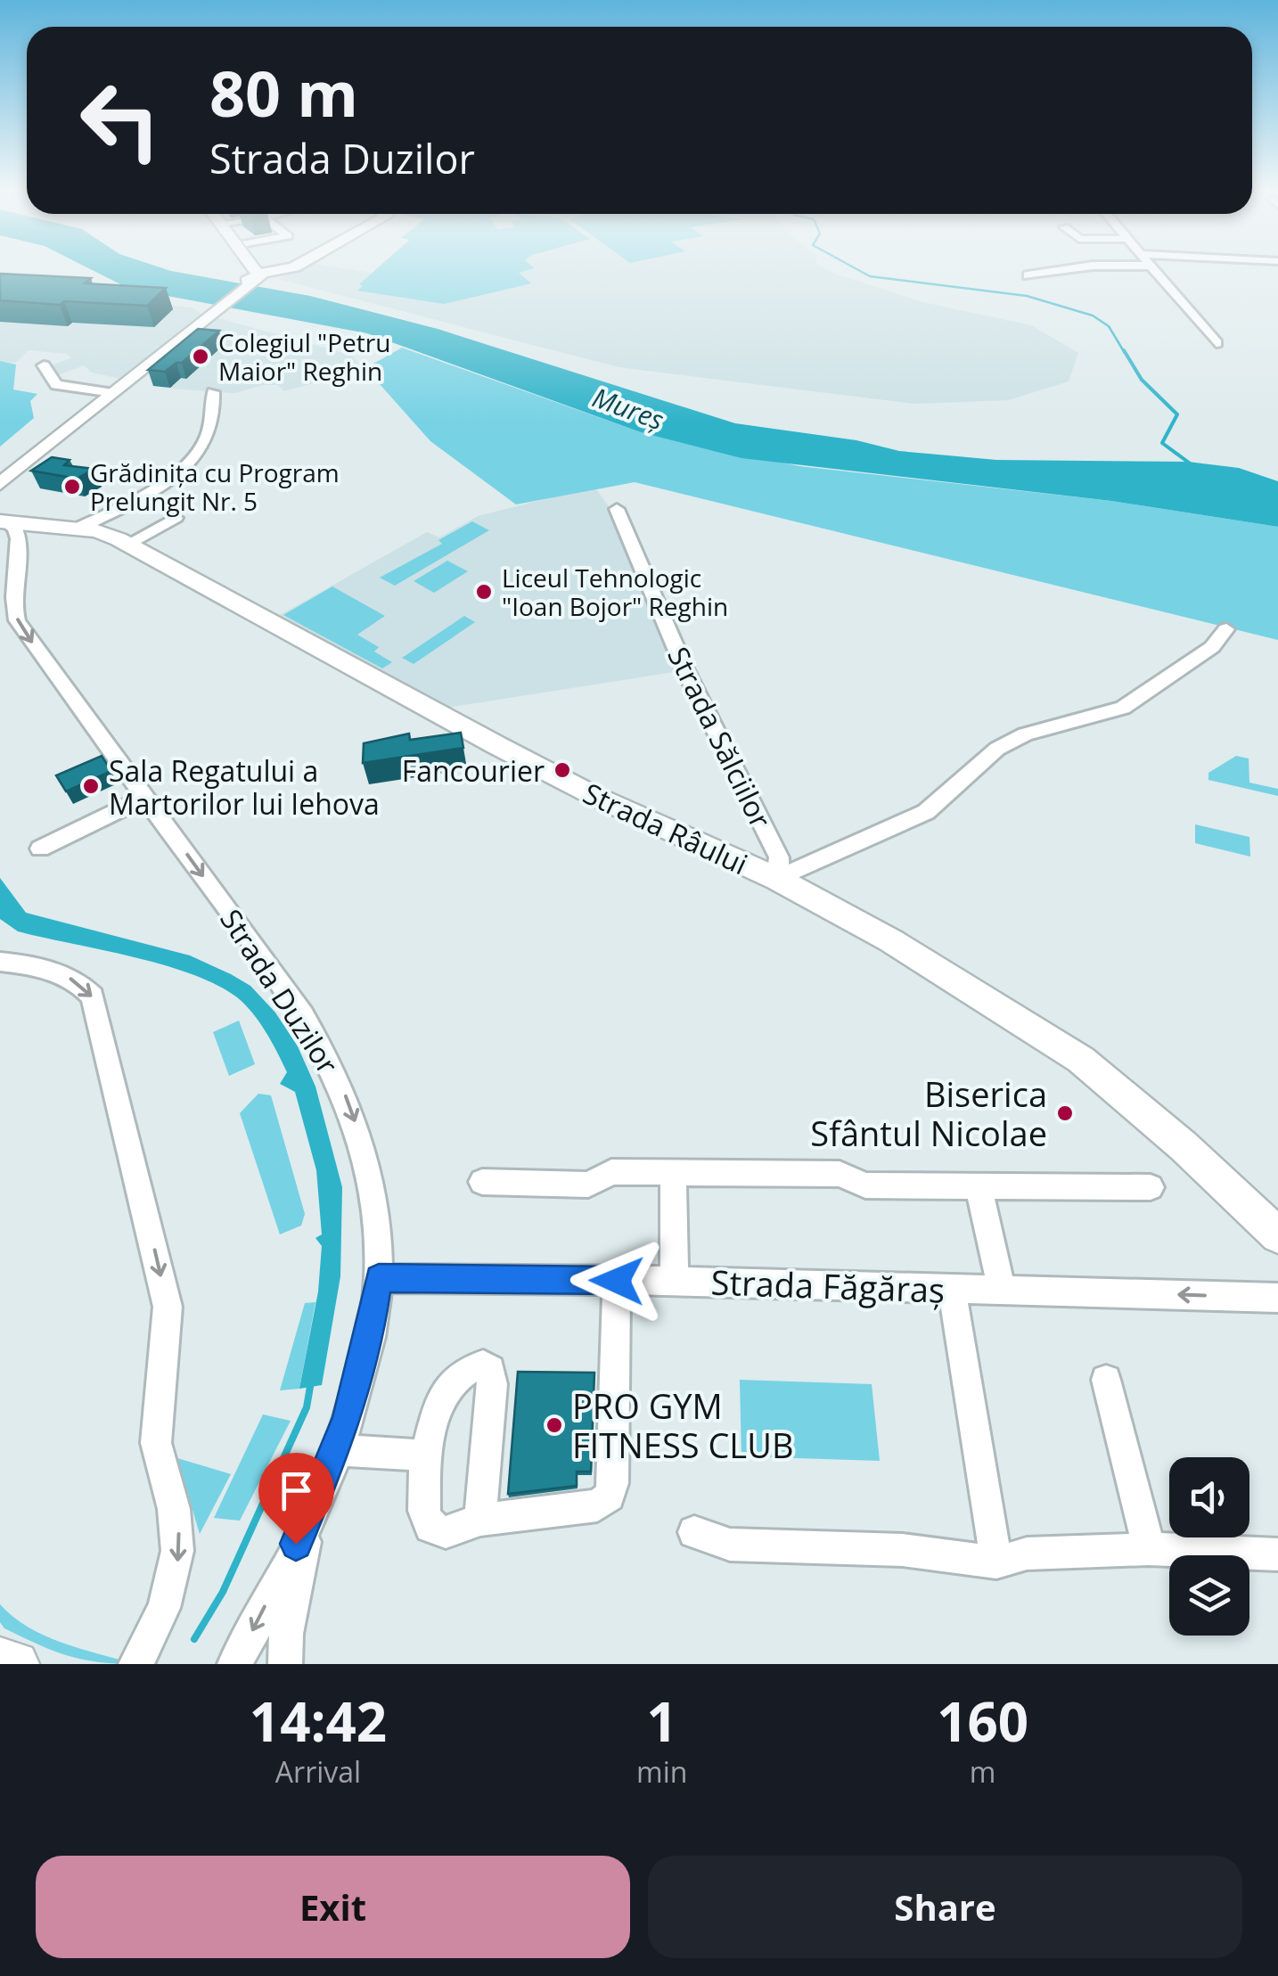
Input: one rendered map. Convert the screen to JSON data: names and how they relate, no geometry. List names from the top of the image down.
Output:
{
  "streets": {
    "main road": ["Strada Râului"],
    "street": ["Strada Sălciilor", "Strada Duzilor", "Strada Făgăraș"]
  },
  "crossings": [
    ["Strada Sălciilor", "Strada Râului"],
    ["Strada Râului", "Strada Duzilor"],
    ["Strada Duzilor", "Strada Făgăraș"]
  ],
  "one_way": ["Strada Duzilor"],
  "water": ["Mureș"],
  "places": [
    "Colegiul \"Petru Maior\" Reghin",
    "Grădinița cu Program Prelungit Nr. 5",
    "Liceul Tehnologic \"Ioan Bojor\" Reghin",
    "Fancourier",
    "Sala Regatului a Martorilor lui Iehova",
    "Biserica Sfântul Nicolae",
    "PRO GYM FITNESS CLUB"
  ],
  "page": {
    "turn": ["80 m", "Strada Duzilor"],
    "eta": [
      "14:42",
      "Arrival",
      "1",
      "min",
      "160",
      "m"
    ],
    "buttons": ["Exit", "Share"]
  }
}
